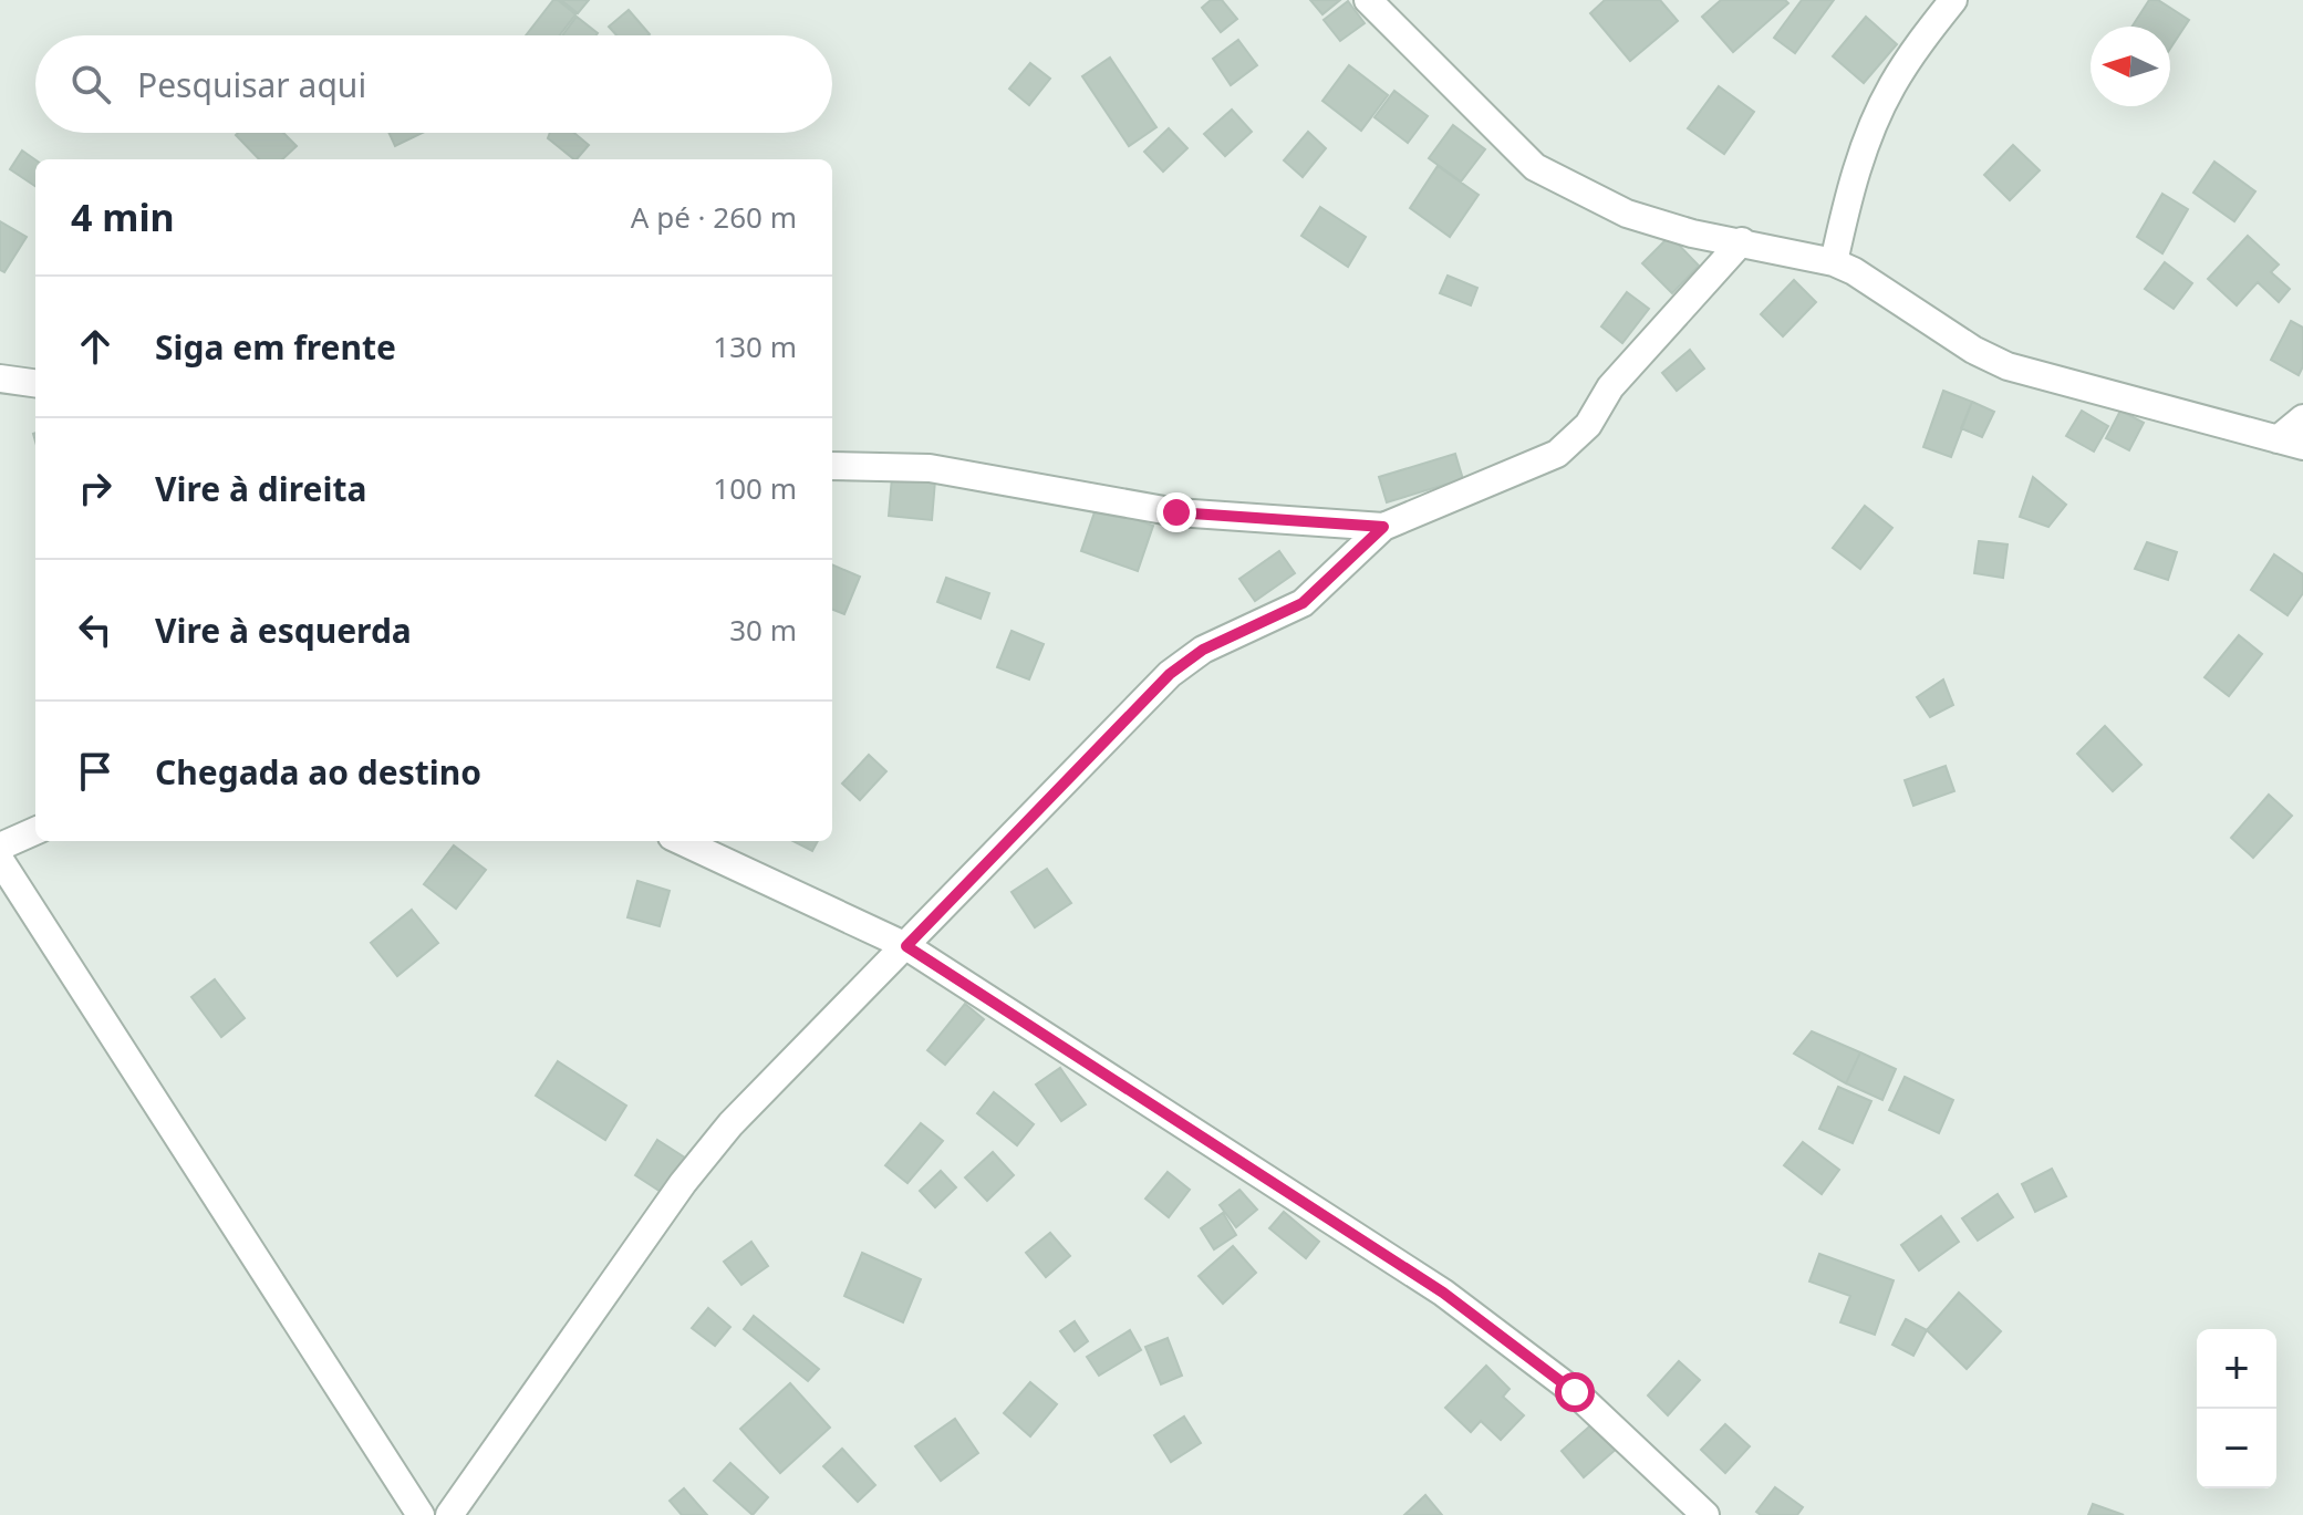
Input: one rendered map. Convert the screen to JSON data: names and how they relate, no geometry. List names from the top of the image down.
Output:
{
  "north": "left",
  "page": {
    "search": "Pesquisar aqui",
    "heading": ["4 min", "A pé · 260 m"],
    "list": [
      ["Siga em frente", "130 m"],
      ["Vire à direita", "100 m"],
      ["Vire à esquerda", "30 m"],
      "Chegada ao destino"
    ],
    "map_buttons": ["+", "−"]
  }
}
